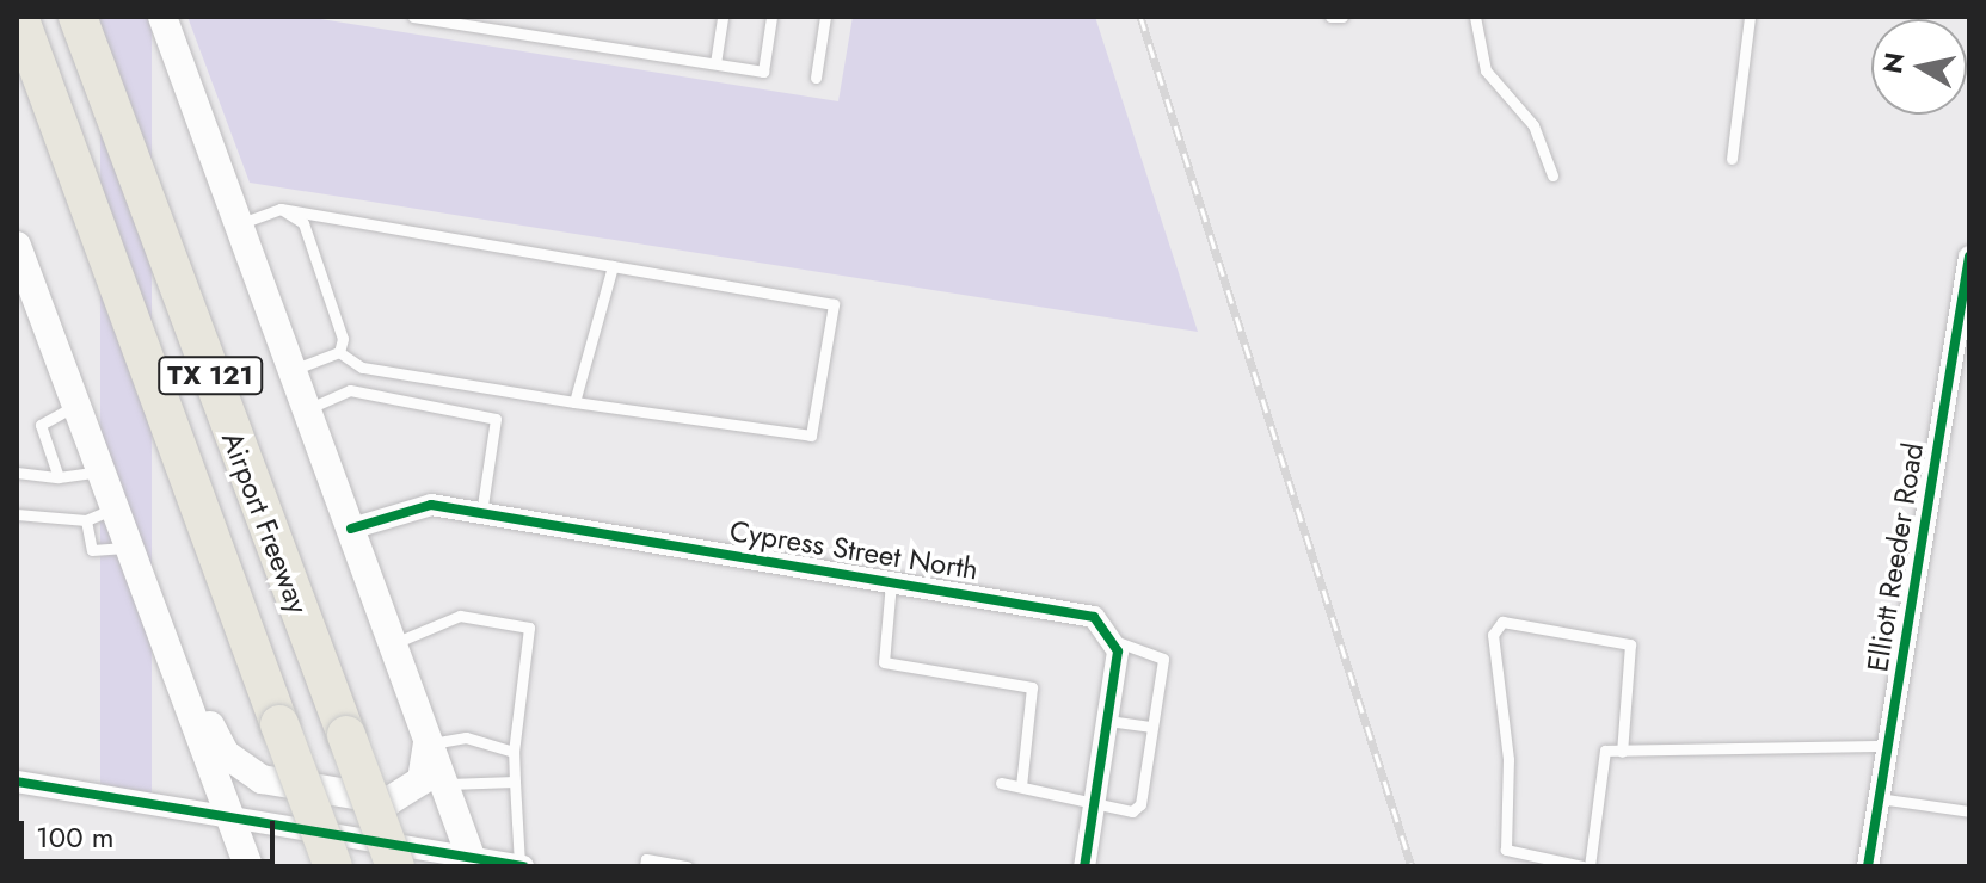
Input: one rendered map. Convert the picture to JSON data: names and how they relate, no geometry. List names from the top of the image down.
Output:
{
  "streets": {
    "highway": ["TX 121", "Airport Freeway"],
    "street": ["Cypress Street North", "Elliott Reeder Road"]
  },
  "scale_bar": "100 m",
  "north": "left"
}
